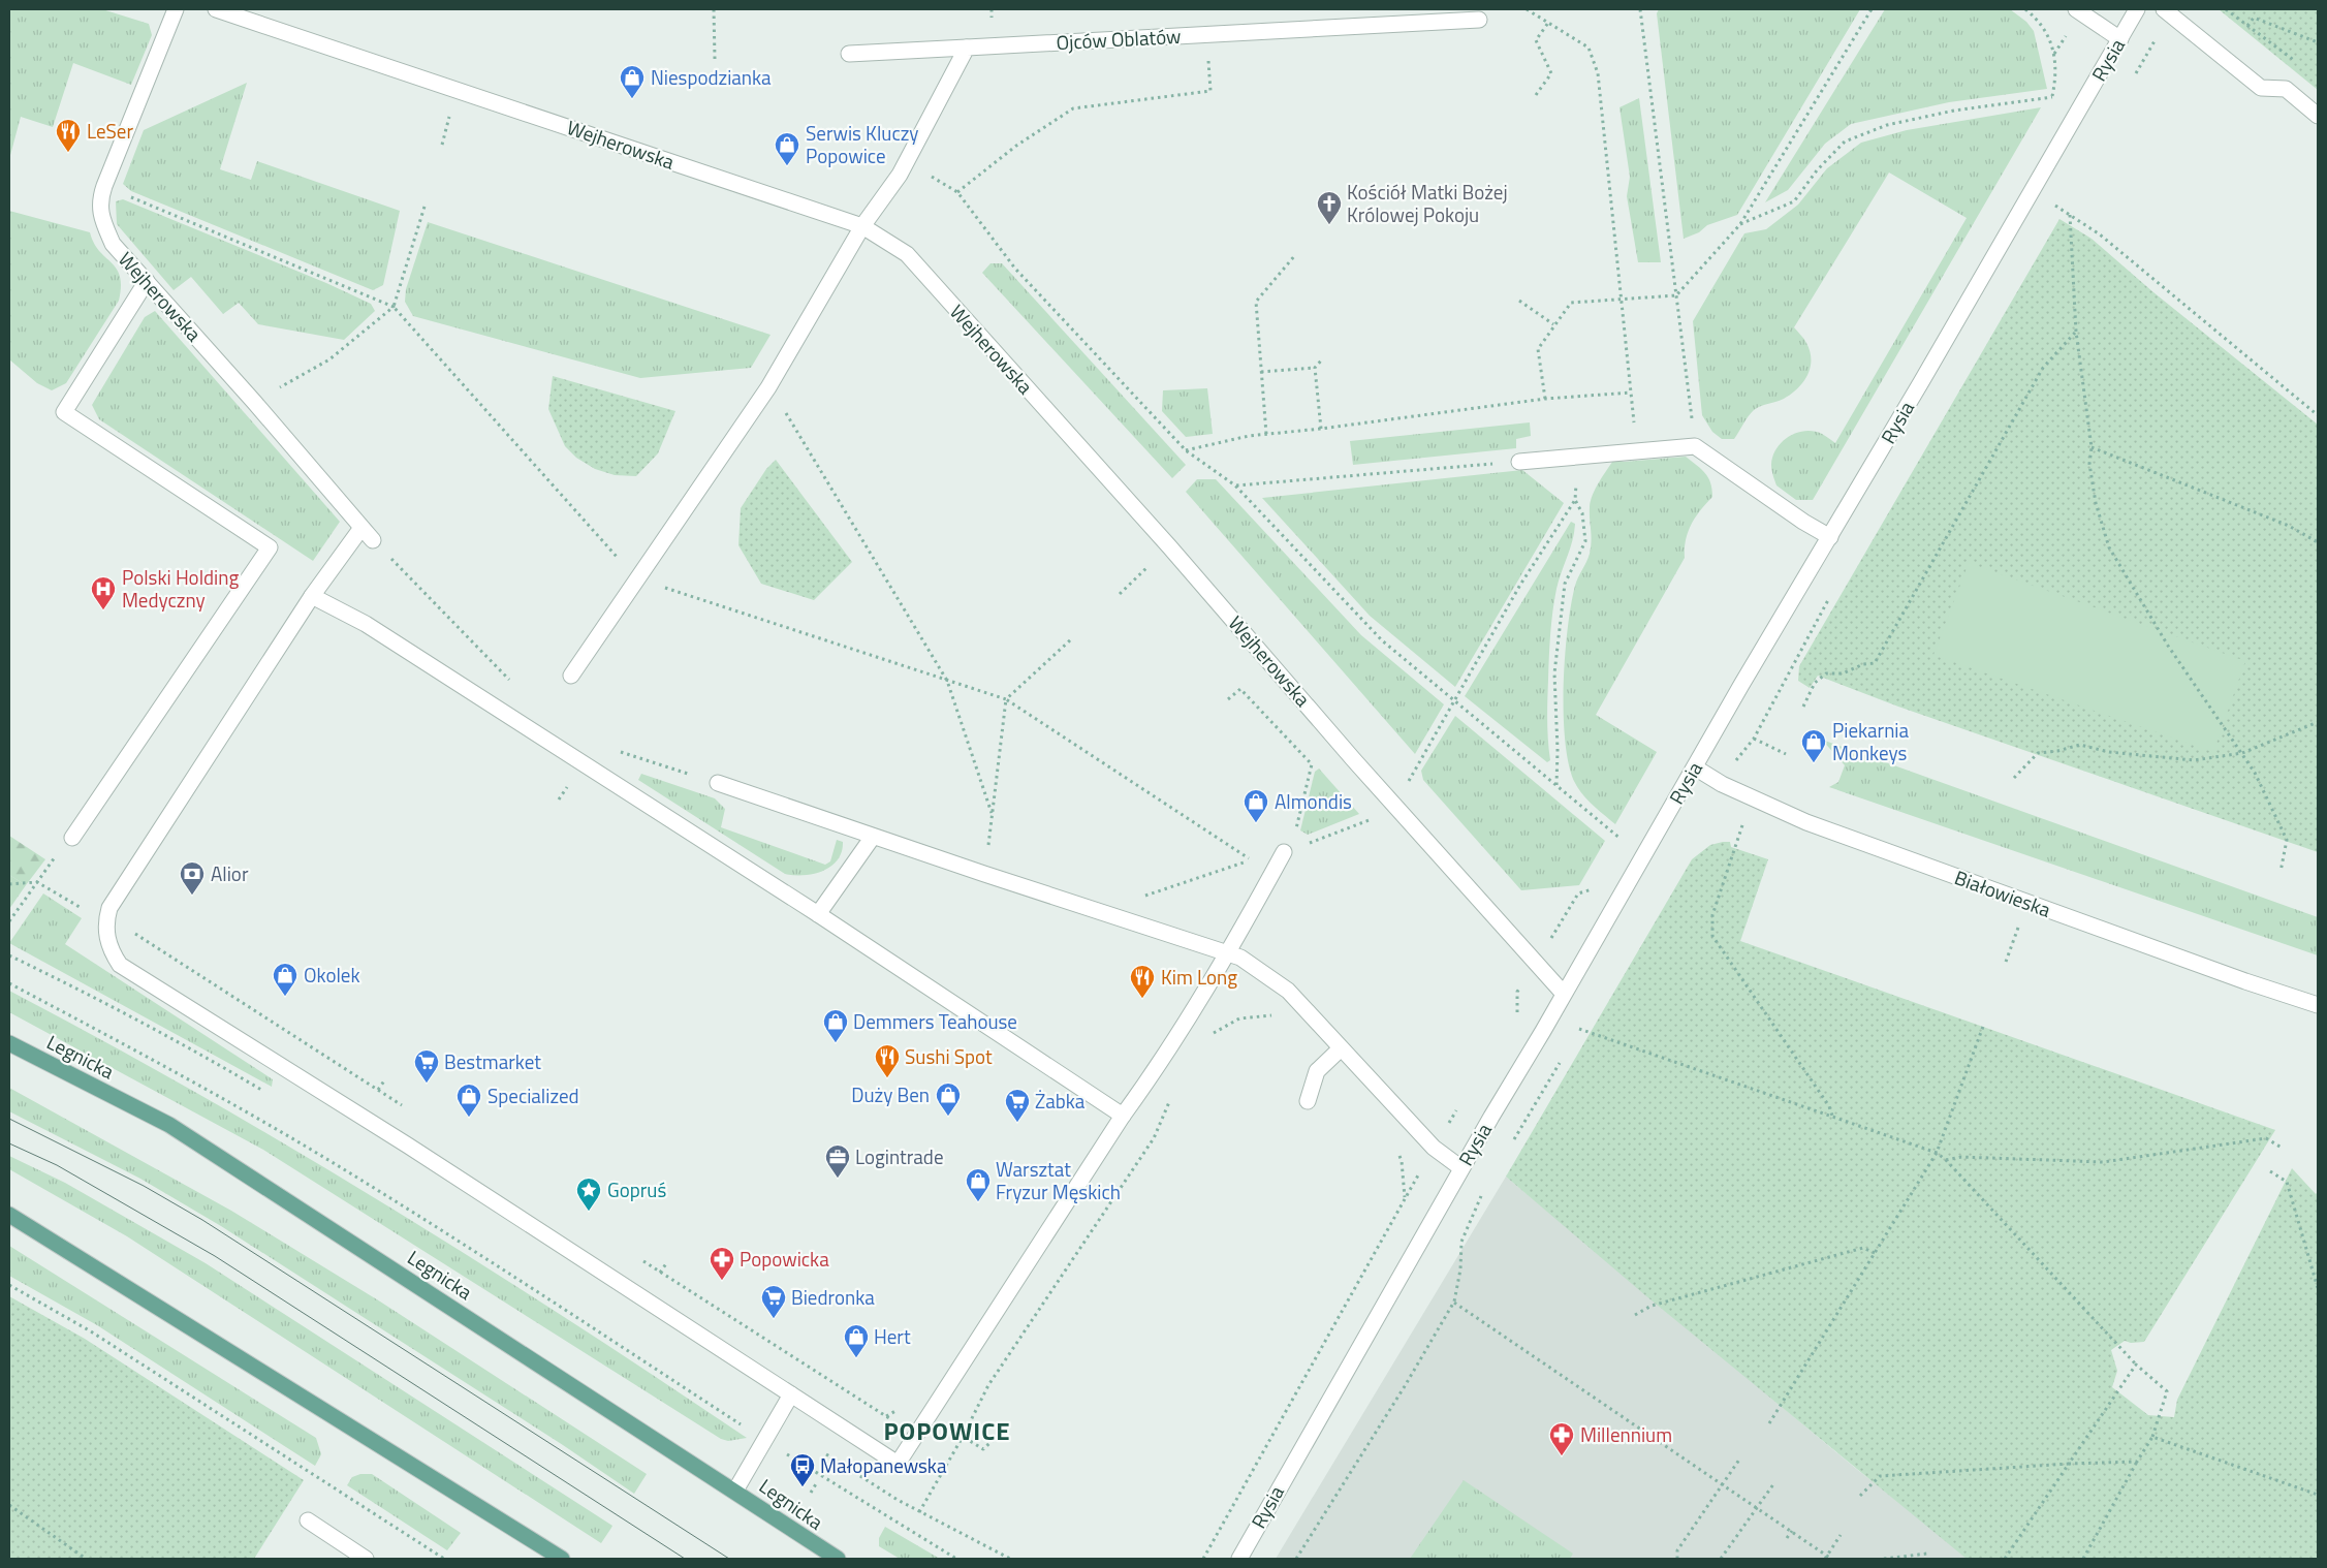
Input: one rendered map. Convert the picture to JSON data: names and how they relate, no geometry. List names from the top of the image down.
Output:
{
  "streets": {
    "main road": ["Legnicka"],
    "street": [
      "Ojców Oblatów",
      "Rysia",
      "Wejherowska",
      "Białowieska"
    ]
  },
  "crossings": [
    ["Rysia", "Wejherowska"],
    ["Rysia", "Białowieska"]
  ],
  "districts": ["POPOWICE"],
  "places": {
    "shop": [
      "Niespodzianka",
      "Serwis Kluczy Popowice",
      "Piekarnia Monkeys",
      "Almondis",
      "Okolek",
      "Demmers Teahouse",
      "Duży Ben",
      "Specialized",
      "Warsztat Fryzur Męskich",
      "Hert"
    ],
    "restaurant": ["LeSer", "Kim Long", "Sushi Spot"],
    "church": ["Kościół Matki Bożej Królowej Pokoju"],
    "hospital": ["Polski Holding Medyczny"],
    "bank": ["Alior"],
    "supermarket": ["Bestmarket", "Żabka", "Biedronka"],
    "office": ["Logintrade"],
    "place": ["Gopruś"],
    "pharmacy": ["Popowicka", "Millennium"],
    "bus stop": ["Małopanewska"]
  }
}
